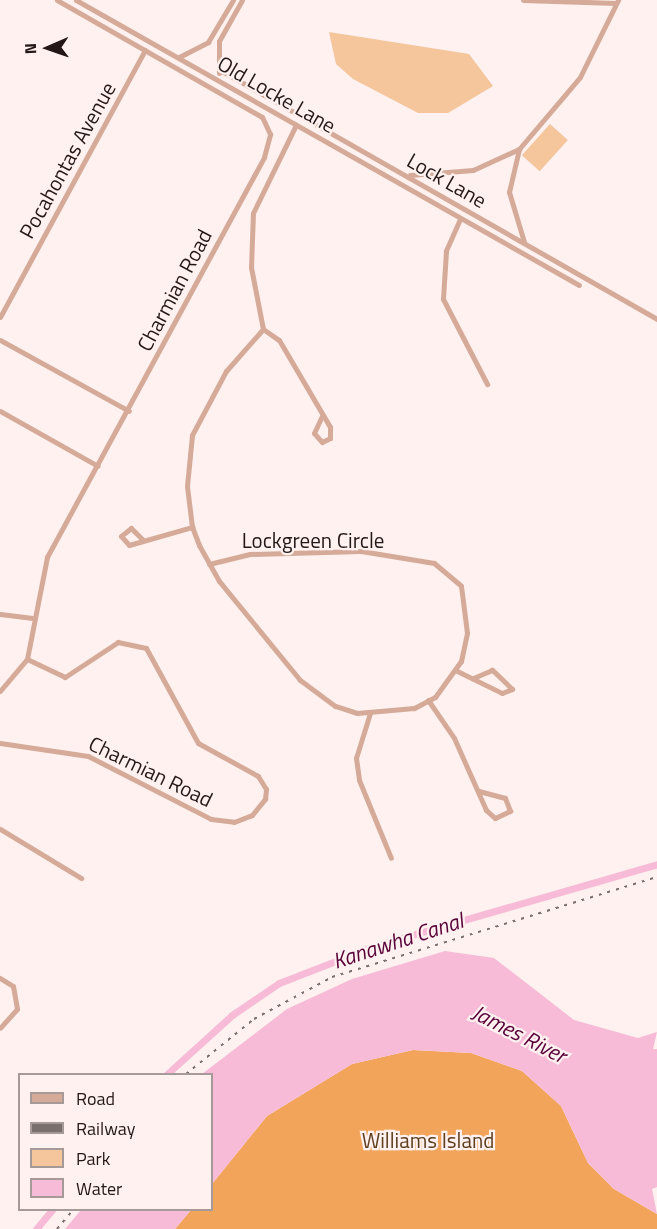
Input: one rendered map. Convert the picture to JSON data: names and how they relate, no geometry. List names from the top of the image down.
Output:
{
  "streets": {
    "street": [
      "Old Locke Lane",
      "Pocahontas Avenue",
      "Lock Lane",
      "Charmian Road",
      "Lockgreen Circle"
    ]
  },
  "crossings": [
    ["Pocahontas Avenue", "Charmian Road"]
  ],
  "water": ["Kanawha Canal", "James River"],
  "parks": ["Williams Island"],
  "legend": [
    "Road",
    "Railway",
    "Park",
    "Water"
  ],
  "north": "left"
}
